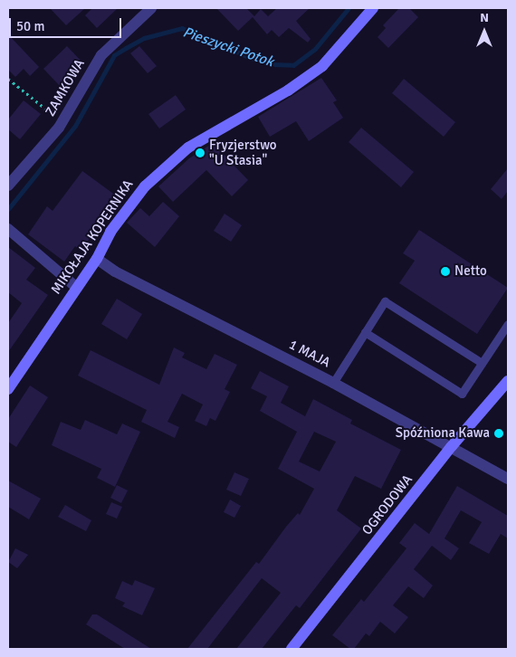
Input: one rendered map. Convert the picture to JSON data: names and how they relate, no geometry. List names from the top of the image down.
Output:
{
  "streets": {
    "street": [
      "ZAMKOWA",
      "MIKOŁAJA KOPERNIKA",
      "1 MAJA",
      "OGRODOWA"
    ]
  },
  "crossings": [
    ["MIKOŁAJA KOPERNIKA", "1 MAJA"],
    ["1 MAJA", "OGRODOWA"]
  ],
  "water": ["Pieszycki Potok"],
  "places": ["Fryzjerstwo \"U Stasia\"", "Netto", "Spóźniona Kawa"],
  "scale_bar": "50 m",
  "north": "top"
}
